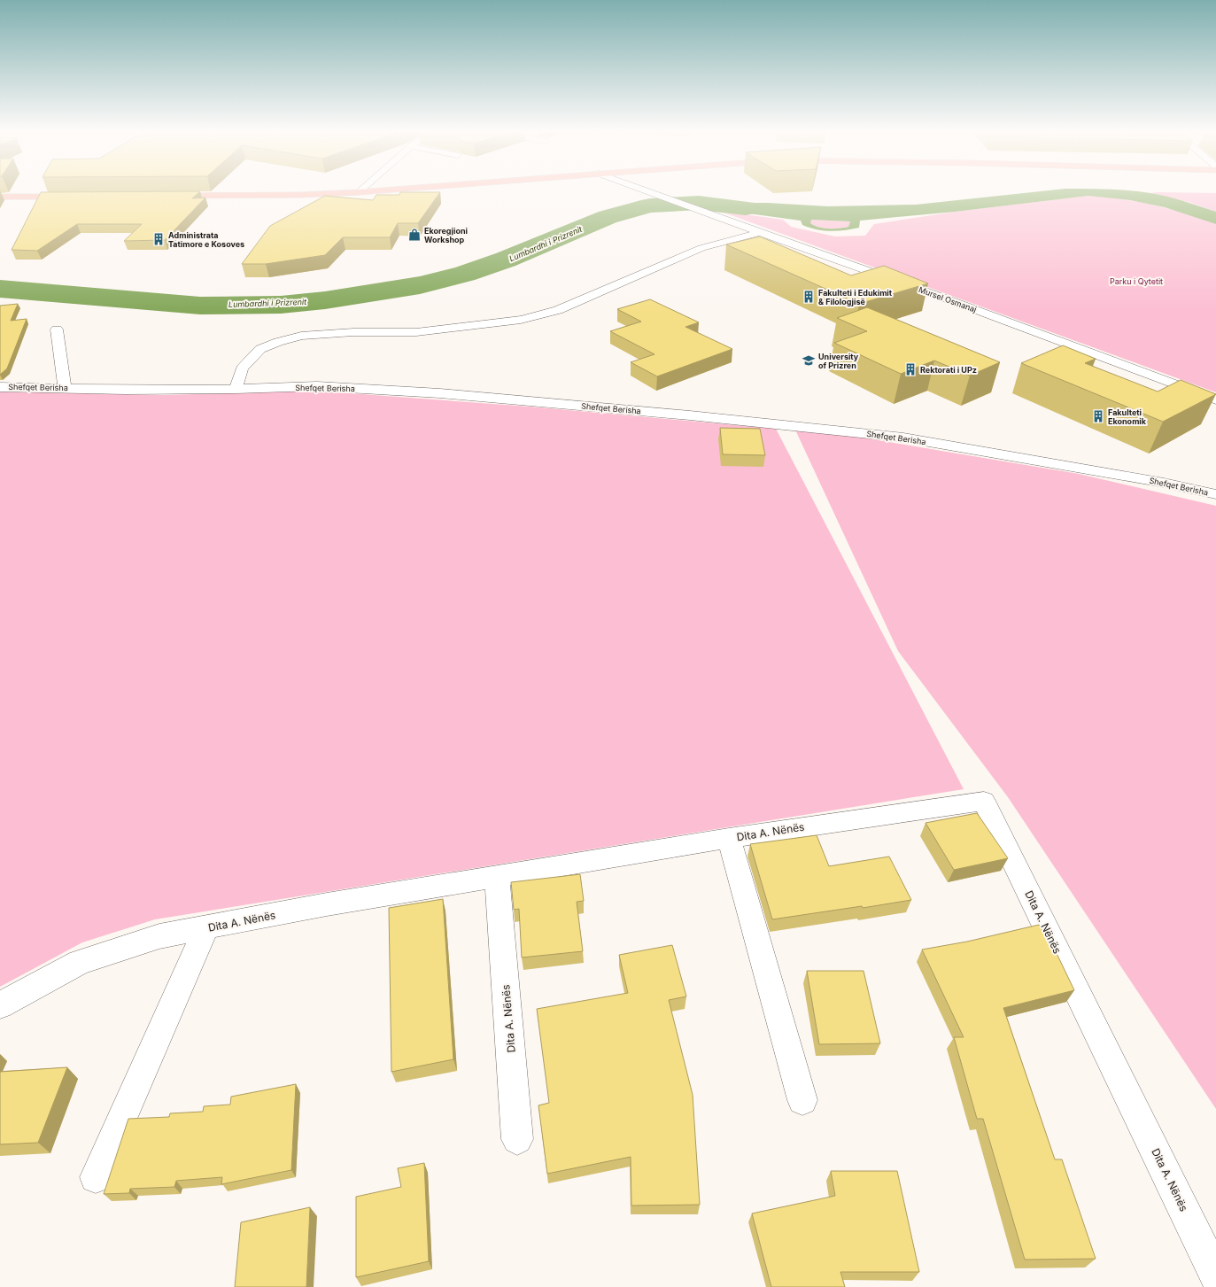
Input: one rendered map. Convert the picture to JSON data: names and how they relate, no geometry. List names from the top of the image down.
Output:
{
  "streets": {
    "street": ["Mursel Osmanaj", "Shefqet Berisha", "Dita A. Nënës"]
  },
  "water": ["Lumbardhi i Prizrenit"],
  "parks": ["Parku i Qytetit"],
  "places": {
    "shop": ["Ekoregjioni Workshop"],
    "building": [
      "Administrata Tatimore e Kosoves",
      "Fakulteti i Edukimit & Filologjisë",
      "Rektorati i UPz",
      "Fakulteti Ekonomik"
    ],
    "school or university": ["University of Prizren"]
  }
}
